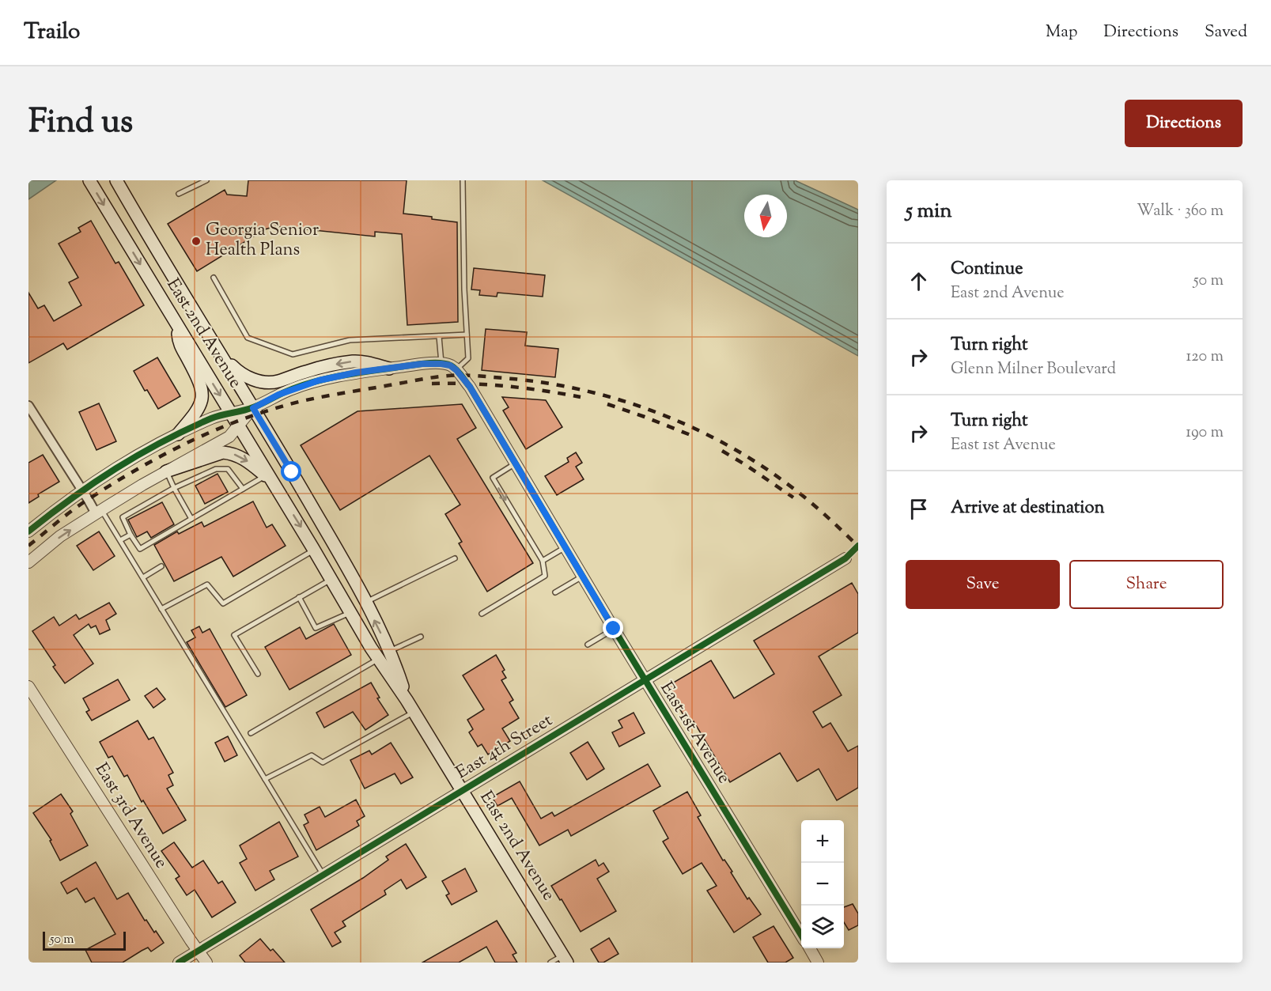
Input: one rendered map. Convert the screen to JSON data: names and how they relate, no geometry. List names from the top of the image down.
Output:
{
  "streets": {
    "main road": ["East 2nd Avenue"],
    "street": ["East 1st Avenue", "East 4th Street", "East 3rd Avenue"]
  },
  "crossings": [
    ["East 2nd Avenue", "East 4th Street"],
    ["East 1st Avenue", "East 4th Street"],
    ["East 4th Street", "East 3rd Avenue"]
  ],
  "places": ["Georgia Senior Health Plans"],
  "scale_bar": "50 m",
  "north": "bottom",
  "page": {
    "header": "Trailo",
    "nav": ["Map", "Directions", "Saved"],
    "title": "Find us",
    "buttons": [
      "Directions",
      ["Save", "Share"]
    ],
    "heading": ["5 min", "Walk · 360 m"],
    "list": [
      ["Continue", "East 2nd Avenue", "50 m"],
      ["Turn right", "Glenn Milner Boulevard", "120 m"],
      ["Turn right", "East 1st Avenue", "190 m"],
      "Arrive at destination"
    ],
    "map_buttons": ["+", "−"],
    "scale": "50 m"
  }
}
